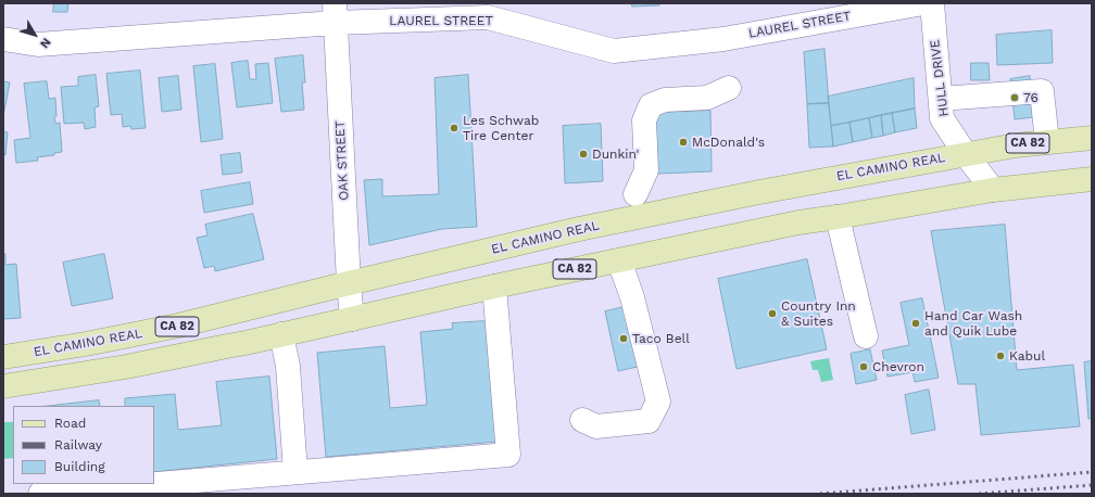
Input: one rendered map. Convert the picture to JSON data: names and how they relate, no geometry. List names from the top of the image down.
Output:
{
  "streets": {
    "main road": ["CA 82", "EL CAMINO REAL"],
    "street": ["LAUREL STREET", "HULL DRIVE", "OAK STREET"]
  },
  "crossings": [
    ["LAUREL STREET", "OAK STREET"],
    ["HULL DRIVE", "CA 82"],
    ["HULL DRIVE", "EL CAMINO REAL"],
    ["CA 82", "OAK STREET"],
    ["OAK STREET", "EL CAMINO REAL"]
  ],
  "places": [
    "76",
    "Les Schwab Tire Center",
    "McDonald's",
    "Dunkin'",
    "Country Inn & Suites",
    "Hand Car Wash and Quik Lube",
    "Taco Bell",
    "Kabul",
    "Chevron"
  ],
  "legend": ["Road", "Railway", "Building"],
  "north": "bottom right"
}
